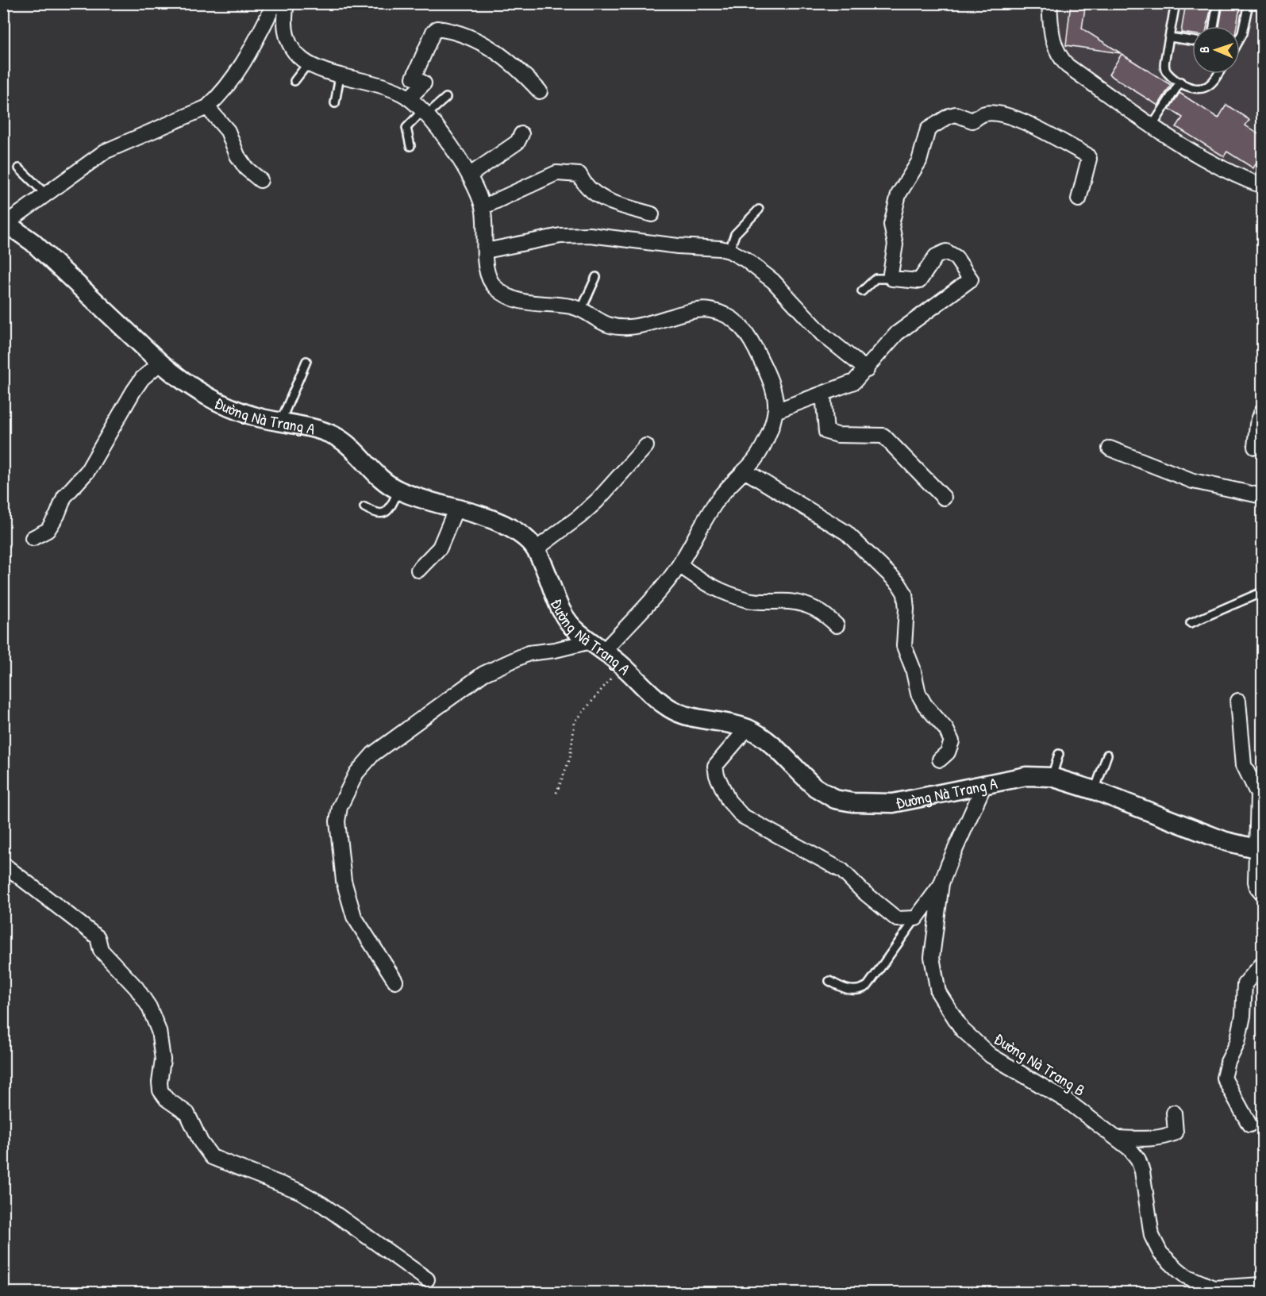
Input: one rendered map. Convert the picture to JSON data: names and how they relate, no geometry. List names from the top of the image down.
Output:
{
  "streets": {
    "street": ["Đường Nà Trang A", "Đường Nà Trang B"]
  },
  "crossings": [
    ["Đường Nà Trang A", "Đường Nà Trang B"]
  ],
  "north": "left"
}
